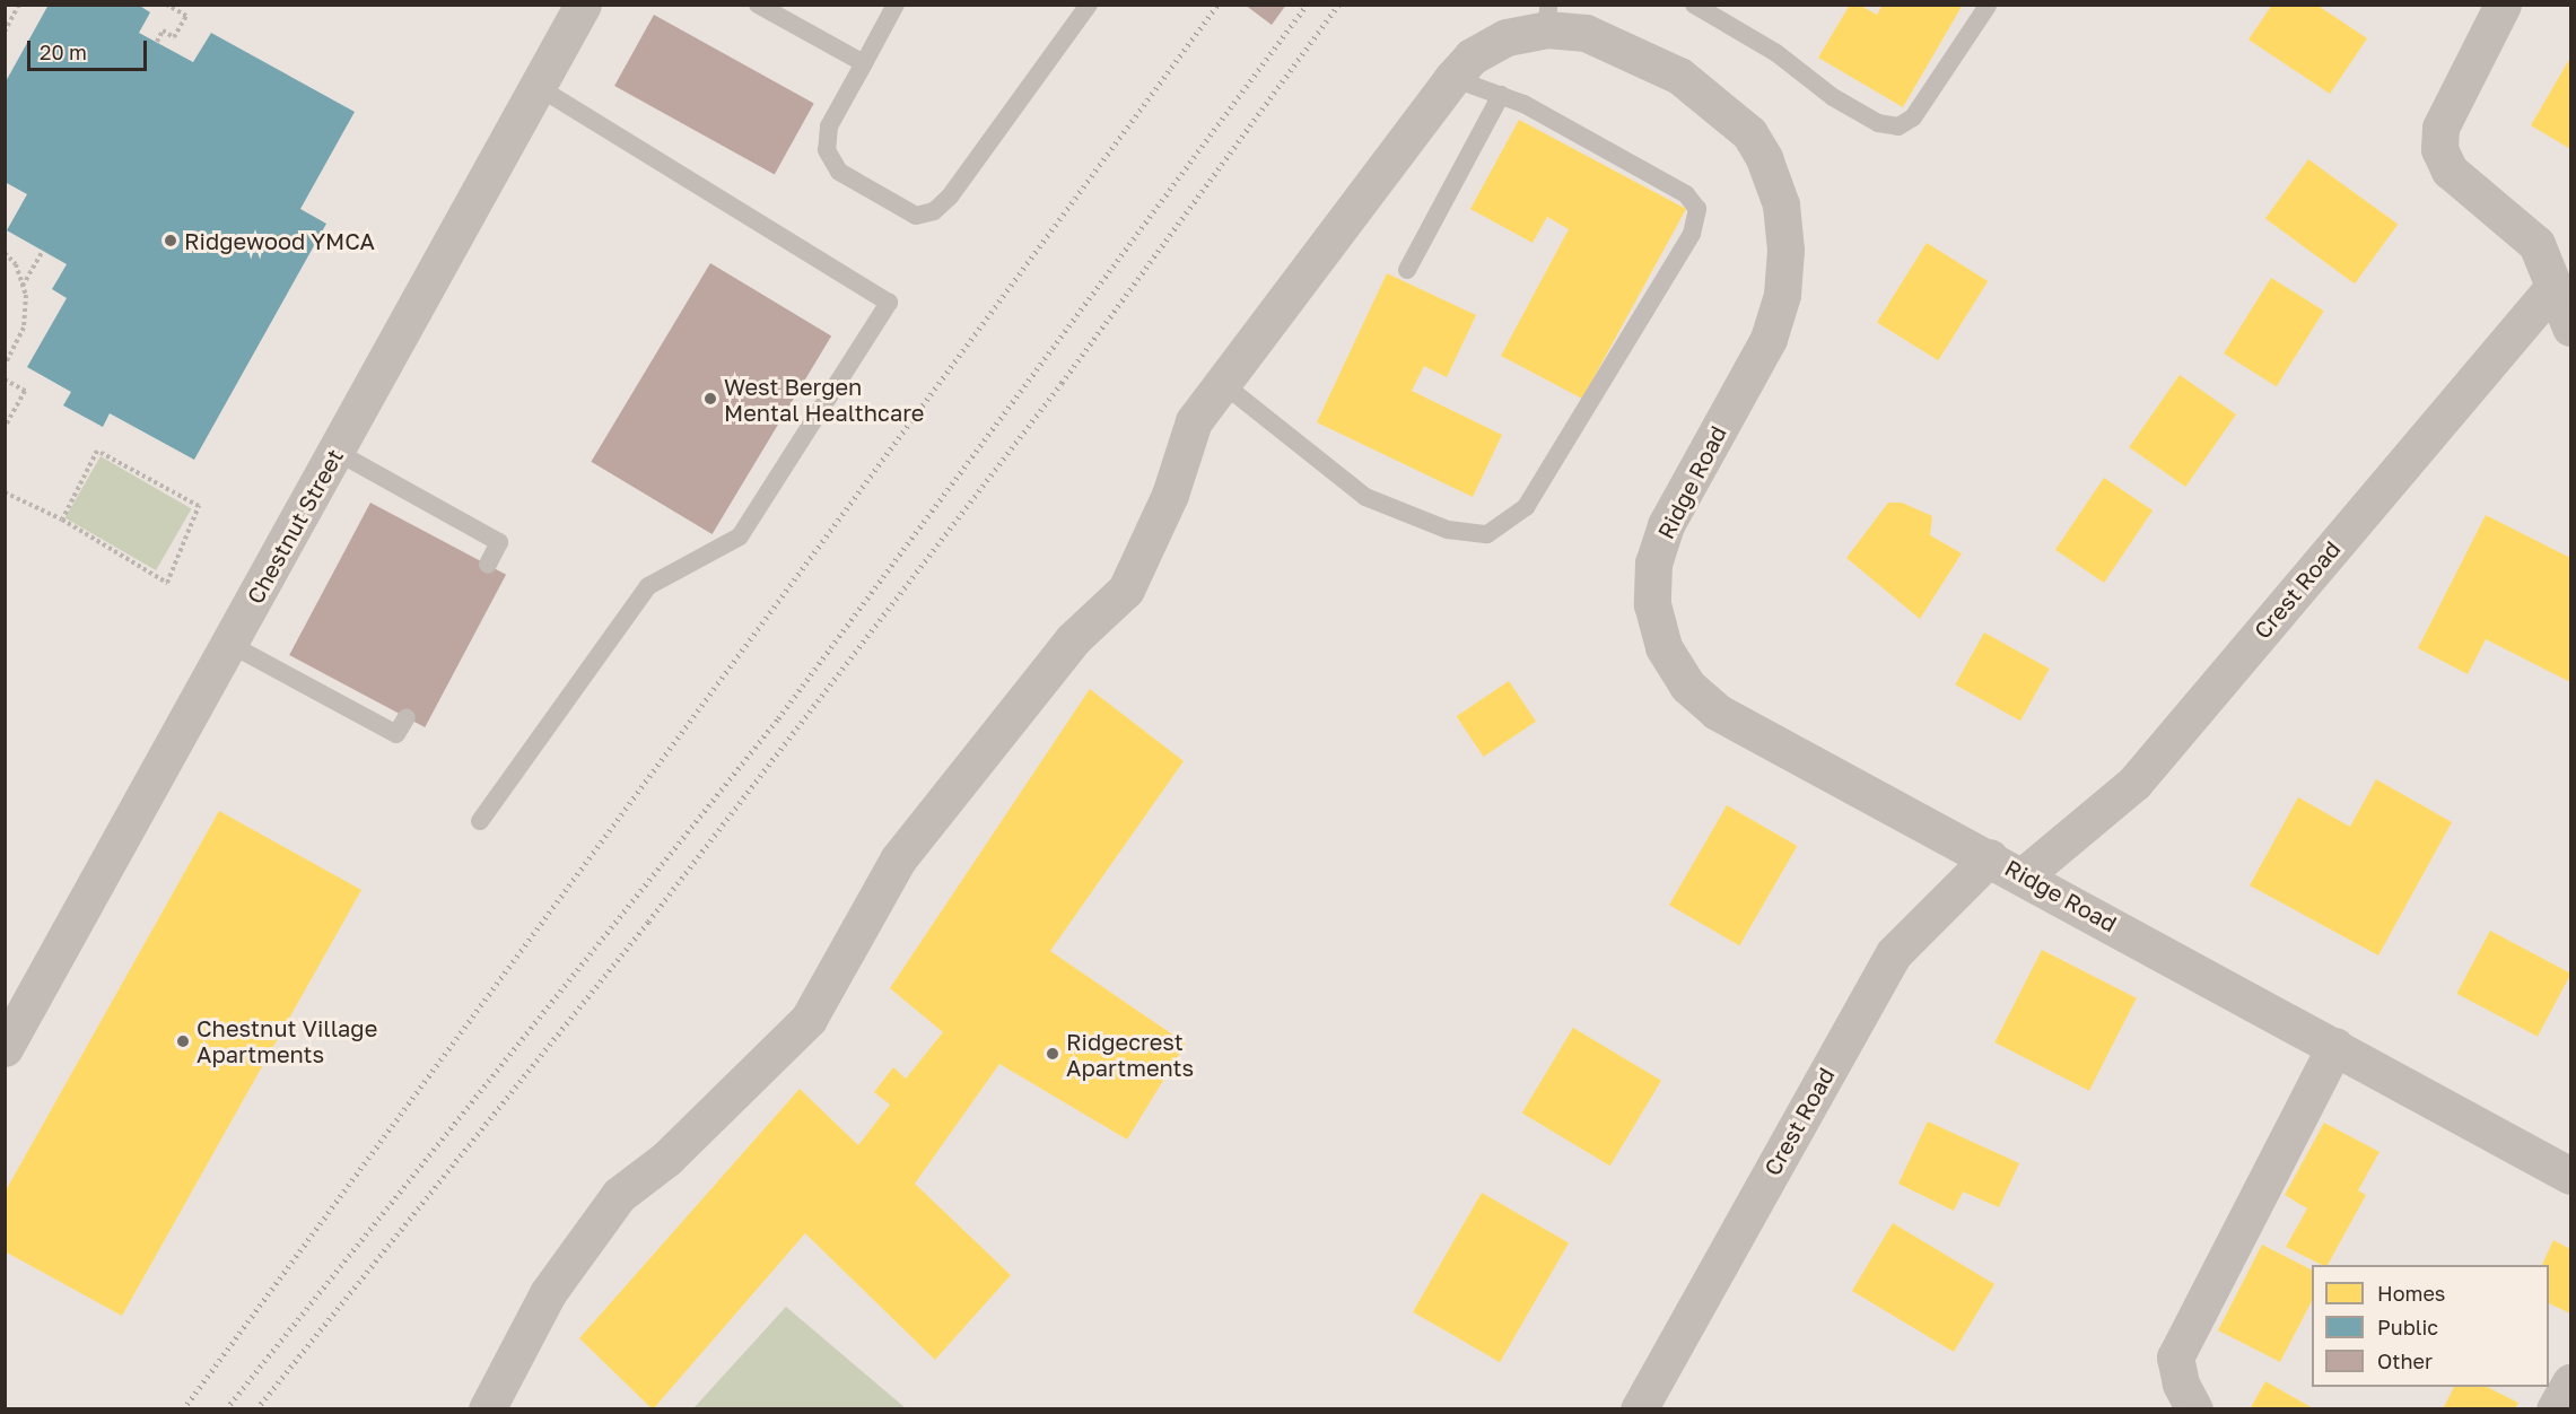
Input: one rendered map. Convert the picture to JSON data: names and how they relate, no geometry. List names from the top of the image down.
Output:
{
  "streets": {
    "street": ["Ridge Road", "Chestnut Street", "Crest Road"]
  },
  "crossings": [
    ["Ridge Road", "Crest Road"]
  ],
  "places": [
    "Ridgewood YMCA",
    "West Bergen Mental Healthcare",
    "Chestnut Village Apartments",
    "Ridgecrest Apartments"
  ],
  "legend": ["Homes", "Public", "Other"],
  "scale_bar": "20 m"
}
